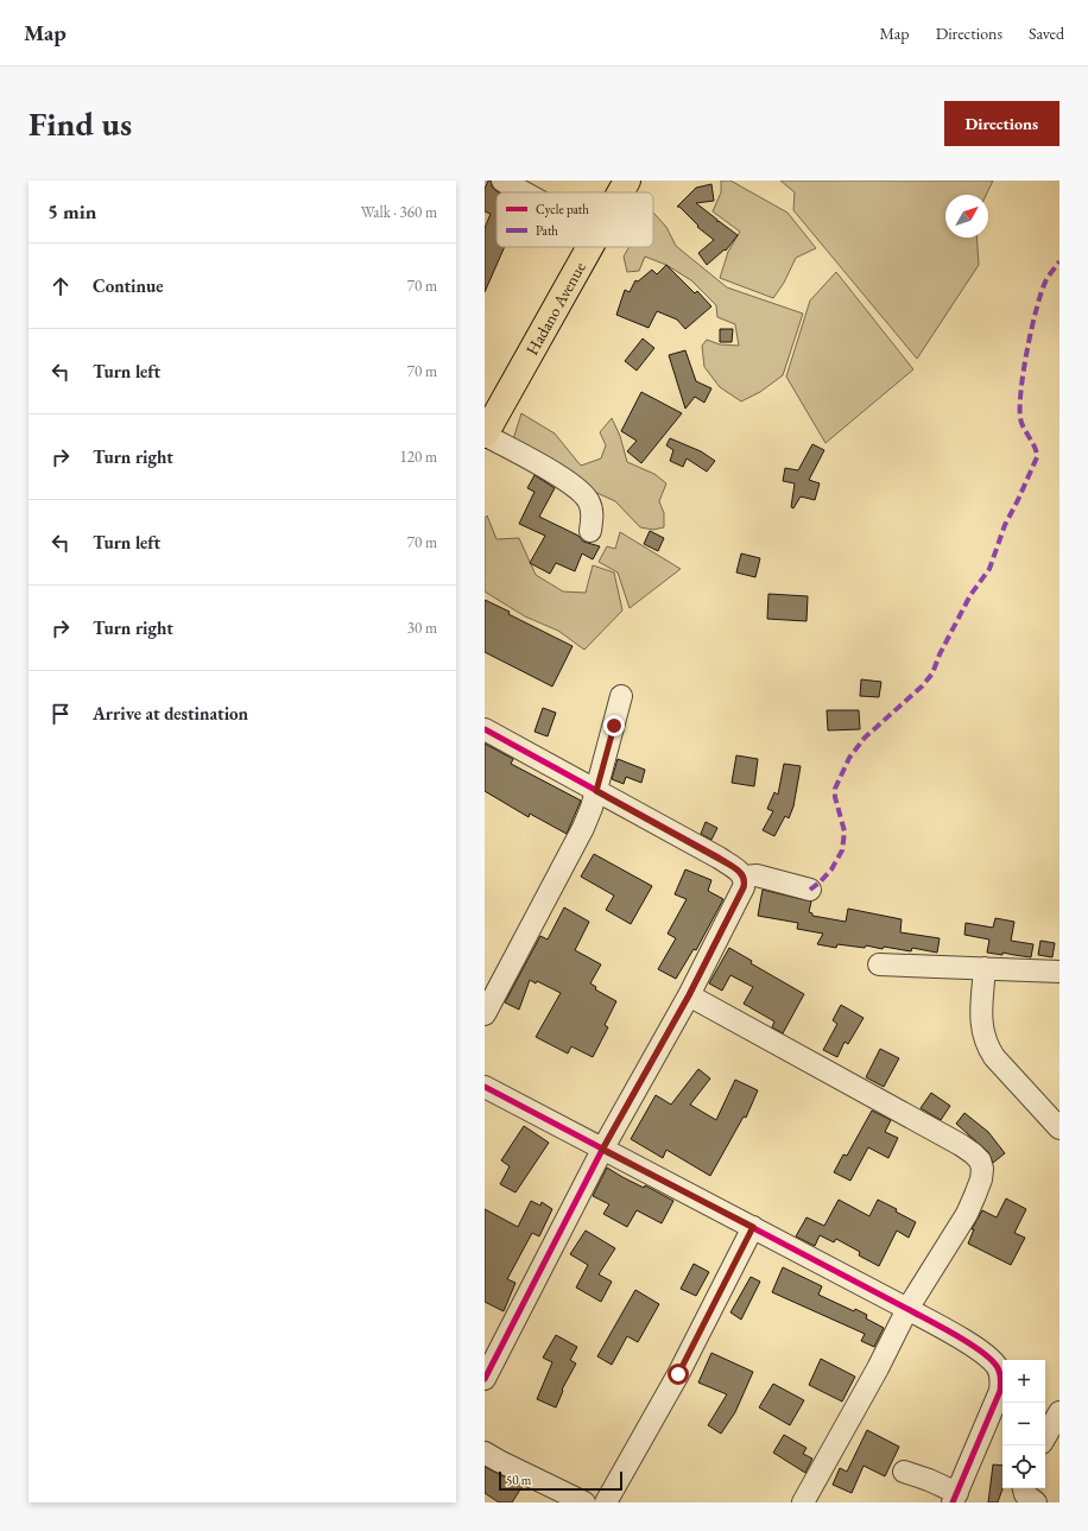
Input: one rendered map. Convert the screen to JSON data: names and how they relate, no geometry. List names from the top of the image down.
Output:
{
  "streets": {
    "main road": ["Hadano Avenue"]
  },
  "legend": ["Cycle path", "Path"],
  "scale_bar": "50 m",
  "north": "top right",
  "page": {
    "header": "Map",
    "nav": ["Map", "Directions", "Saved"],
    "buttons": "Directions",
    "title": "Find us",
    "heading": ["5 min", "Walk · 360 m"],
    "list": [
      ["Continue", "70 m"],
      ["Turn left", "70 m"],
      ["Turn right", "120 m"],
      ["Turn left", "70 m"],
      ["Turn right", "30 m"],
      "Arrive at destination"
    ],
    "map_buttons": ["+", "−"],
    "scale": "50 m"
  }
}
